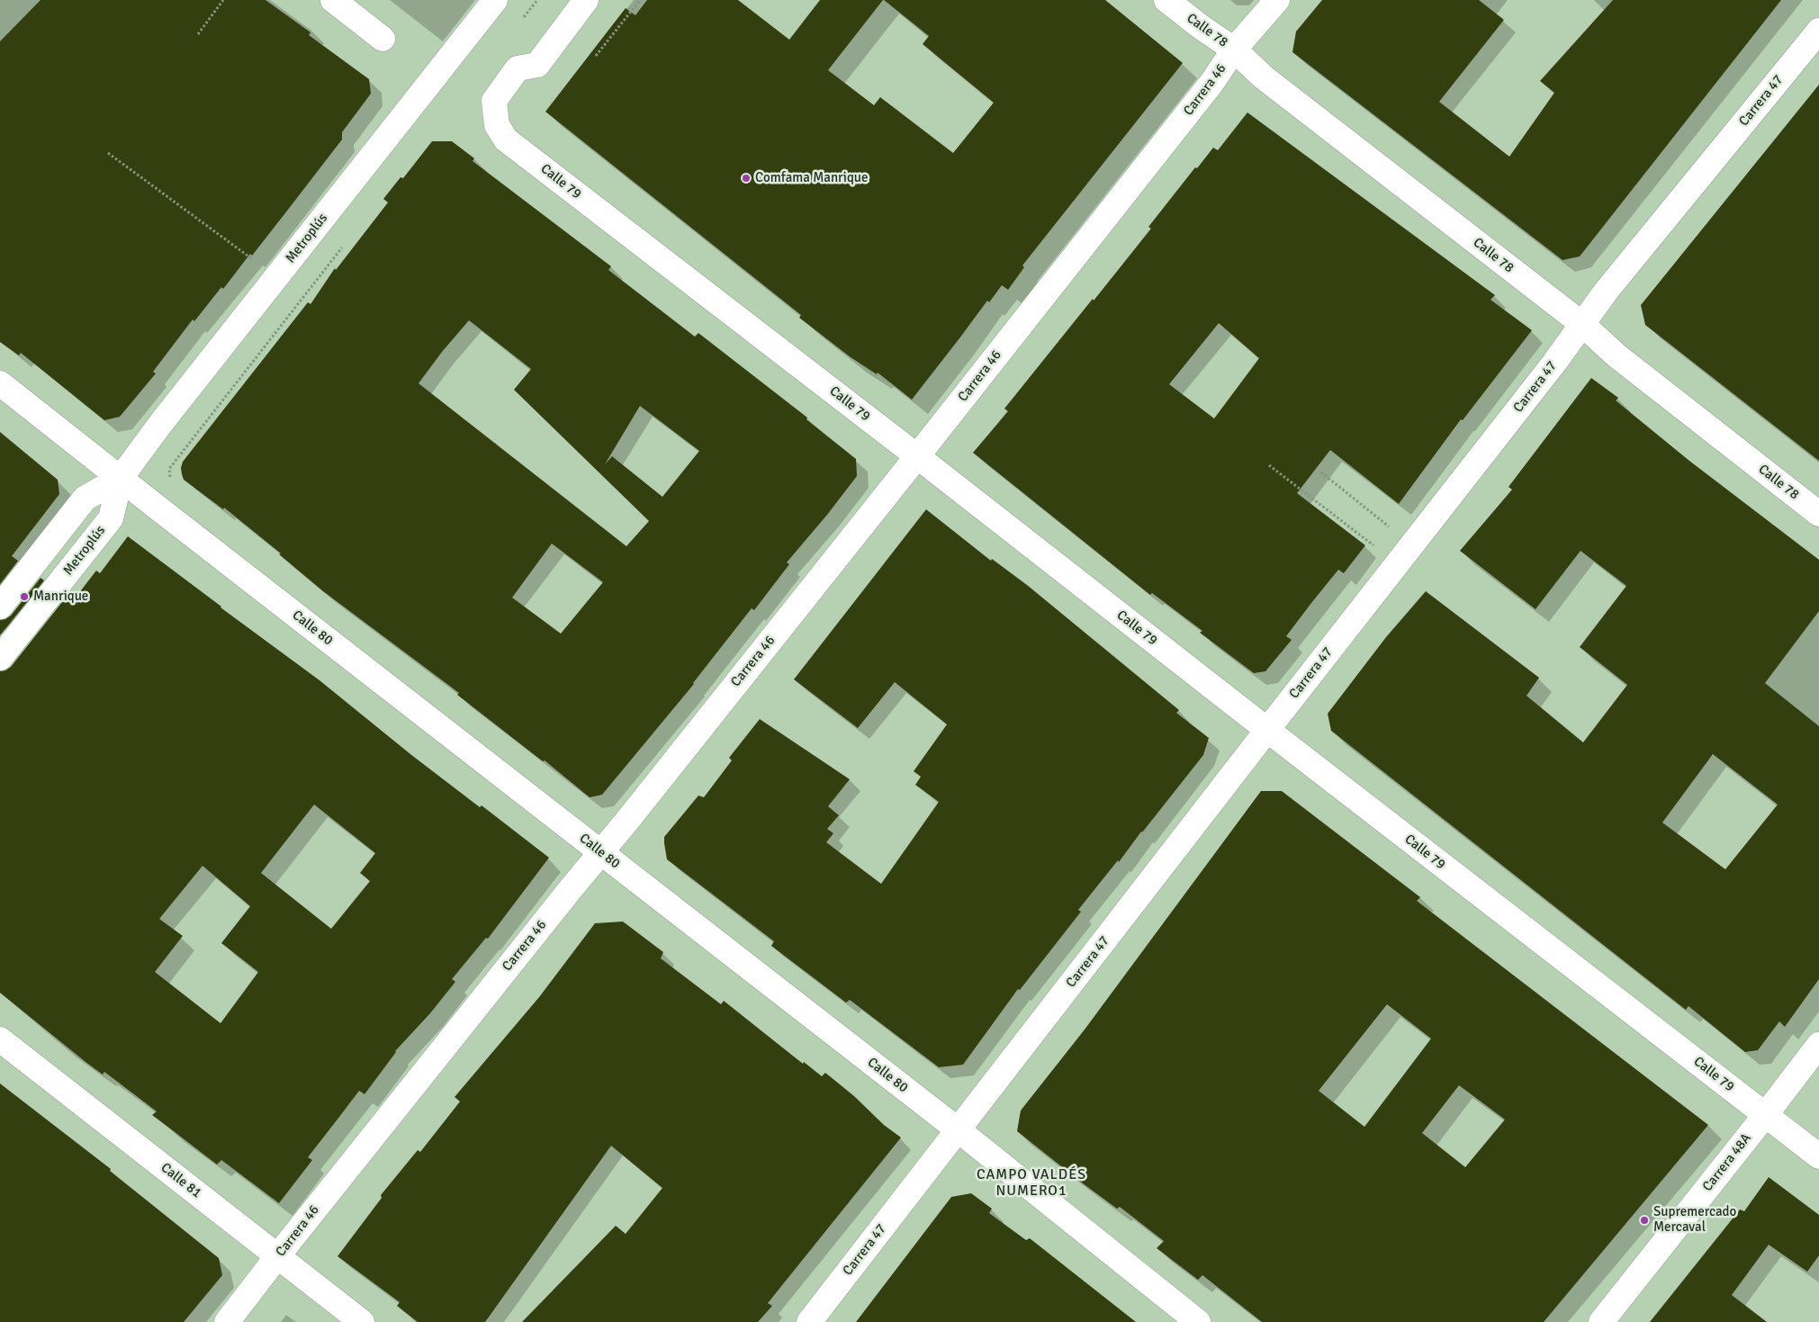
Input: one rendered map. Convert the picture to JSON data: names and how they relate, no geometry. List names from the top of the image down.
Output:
{
  "streets": {
    "street": [
      "Calle 78",
      "Carrera 46",
      "Carrera 47",
      "Calle 79",
      "Metroplús",
      "Calle 80",
      "Carrera 48A",
      "Calle 81"
    ]
  },
  "crossings": [
    ["Calle 78", "Carrera 46"],
    ["Calle 78", "Carrera 47"],
    ["Carrera 46", "Calle 79"],
    ["Carrera 46", "Calle 80"],
    ["Carrera 46", "Calle 81"],
    ["Carrera 47", "Calle 79"],
    ["Carrera 47", "Calle 80"],
    ["Calle 79", "Carrera 48A"],
    ["Metroplús", "Calle 80"]
  ],
  "districts": ["CAMPO VALDÉS NUMERO1"],
  "places": ["Comfama Manrique", "Manrique", "Supremercado Mercaval"]
}
